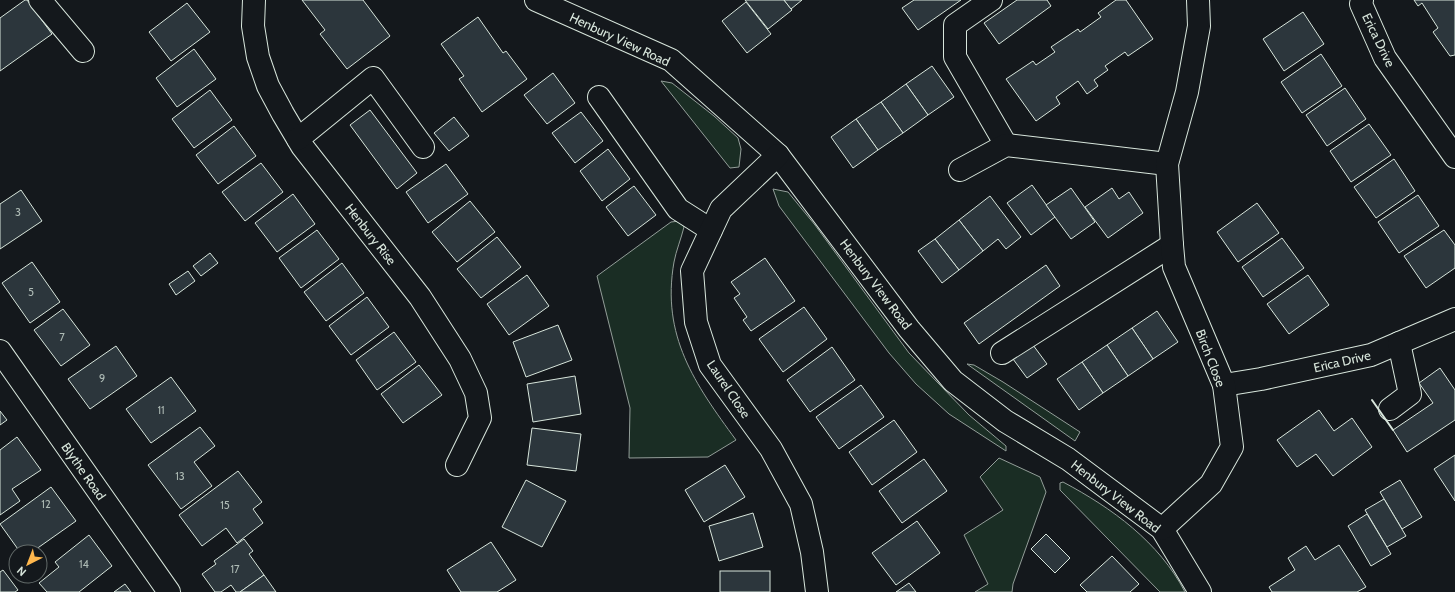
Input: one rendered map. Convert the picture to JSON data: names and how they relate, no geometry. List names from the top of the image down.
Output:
{
  "streets": {
    "street": [
      "Henbury View Road",
      "Erica Drive",
      "Henbury Rise",
      "Birch Close",
      "Laurel Close",
      "Blythe Road"
    ]
  },
  "crossings": [
    ["Henbury View Road", "Birch Close"],
    ["Henbury View Road", "Laurel Close"],
    ["Erica Drive", "Birch Close"]
  ],
  "house_numbers": [
    "3",
    "5",
    "7",
    "9",
    "11",
    "13",
    "12",
    "15",
    "14",
    "17"
  ],
  "north": "bottom left"
}
